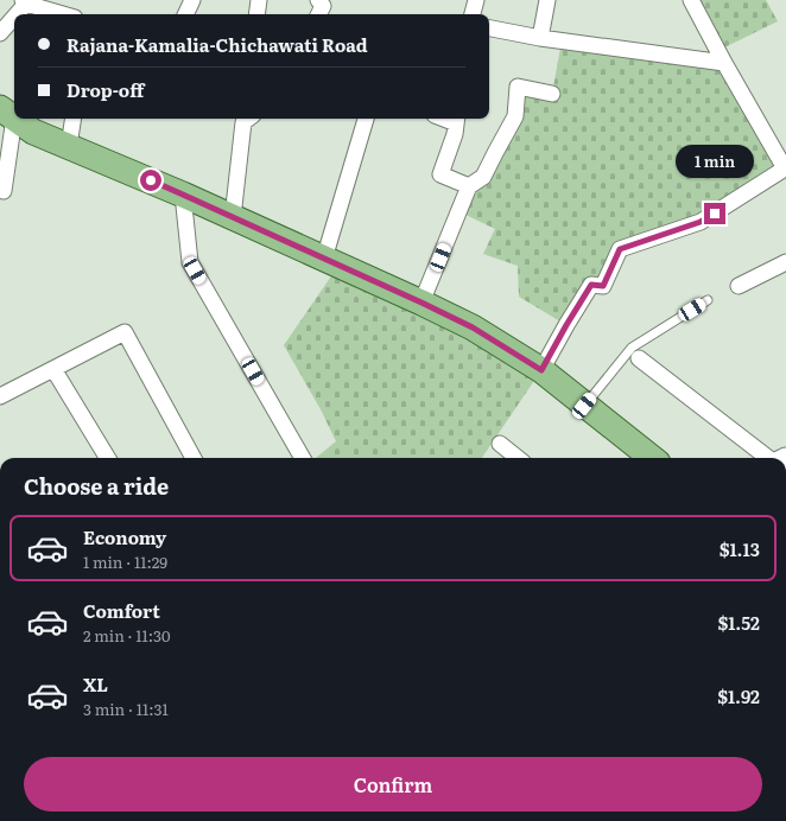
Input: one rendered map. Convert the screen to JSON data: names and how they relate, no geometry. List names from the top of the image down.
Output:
{
  "page": {
    "banner": ["Rajana-Kamalia-Chichawati Road", "Drop-off"],
    "bubble": "1 min",
    "heading": "Choose a ride",
    "list": [
      {
        "name": "Economy",
        "note": "1 min · 11:29",
        "value": "$1.13"
      },
      {
        "name": "Comfort",
        "note": "2 min · 11:30",
        "value": "$1.52"
      },
      {
        "name": "XL",
        "note": "3 min · 11:31",
        "value": "$1.92"
      }
    ],
    "buttons": "Confirm"
  }
}
